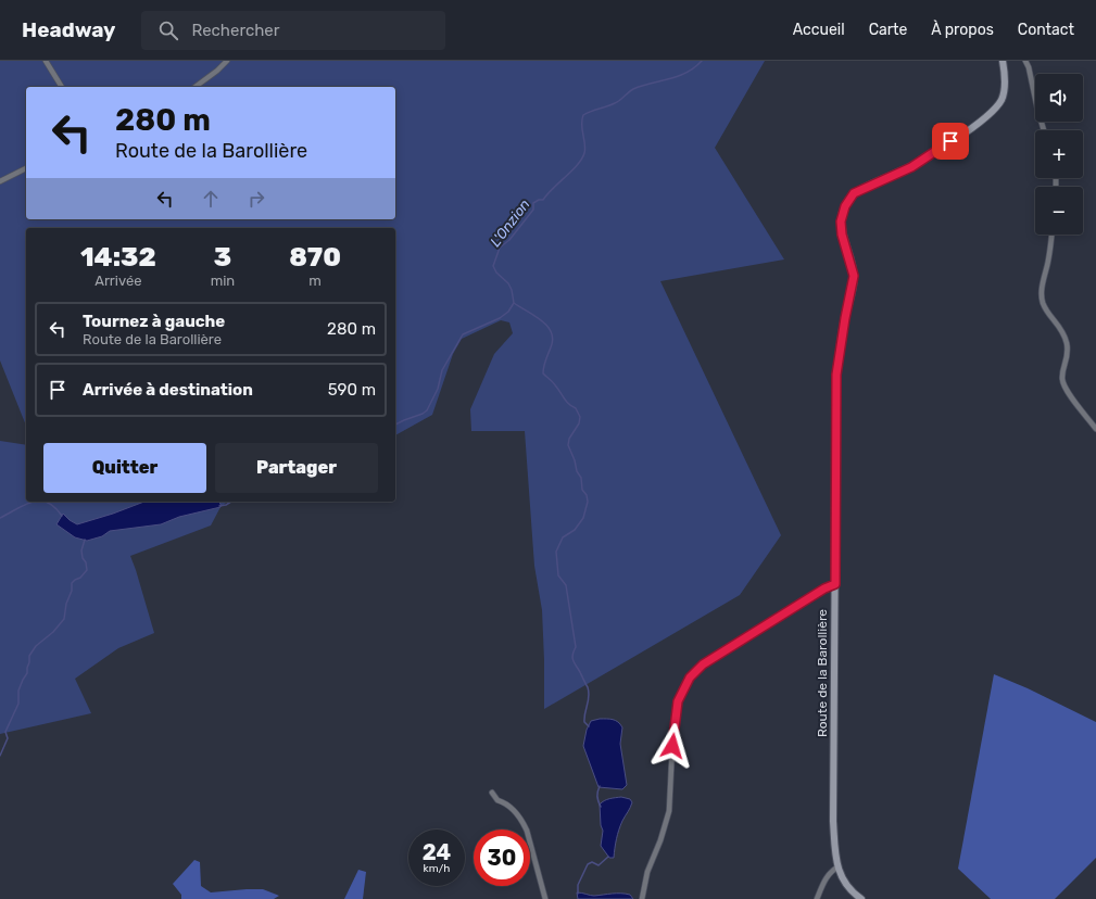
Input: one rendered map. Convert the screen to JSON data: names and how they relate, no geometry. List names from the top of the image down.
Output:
{
  "streets": {
    "main road": ["Route de la Barollière"]
  },
  "water": ["L'Onzion"],
  "page": {
    "header": "Headway",
    "search": "Rechercher",
    "nav": [
      "Accueil",
      "Carte",
      "À propos",
      "Contact"
    ],
    "map_buttons": ["+", "−"],
    "turn": ["280 m", "Route de la Barollière"],
    "eta": [
      "14:32",
      "Arrivée",
      "3",
      "min",
      "870",
      "m"
    ],
    "list": [
      {
        "name": "Tournez à gauche",
        "note": "Route de la Barollière",
        "value": "280 m"
      },
      {
        "name": "Arrivée à destination",
        "value": "590 m"
      }
    ],
    "buttons": ["Quitter", "Partager"],
    "speed": "24 km/h",
    "limit": "30"
  }
}
